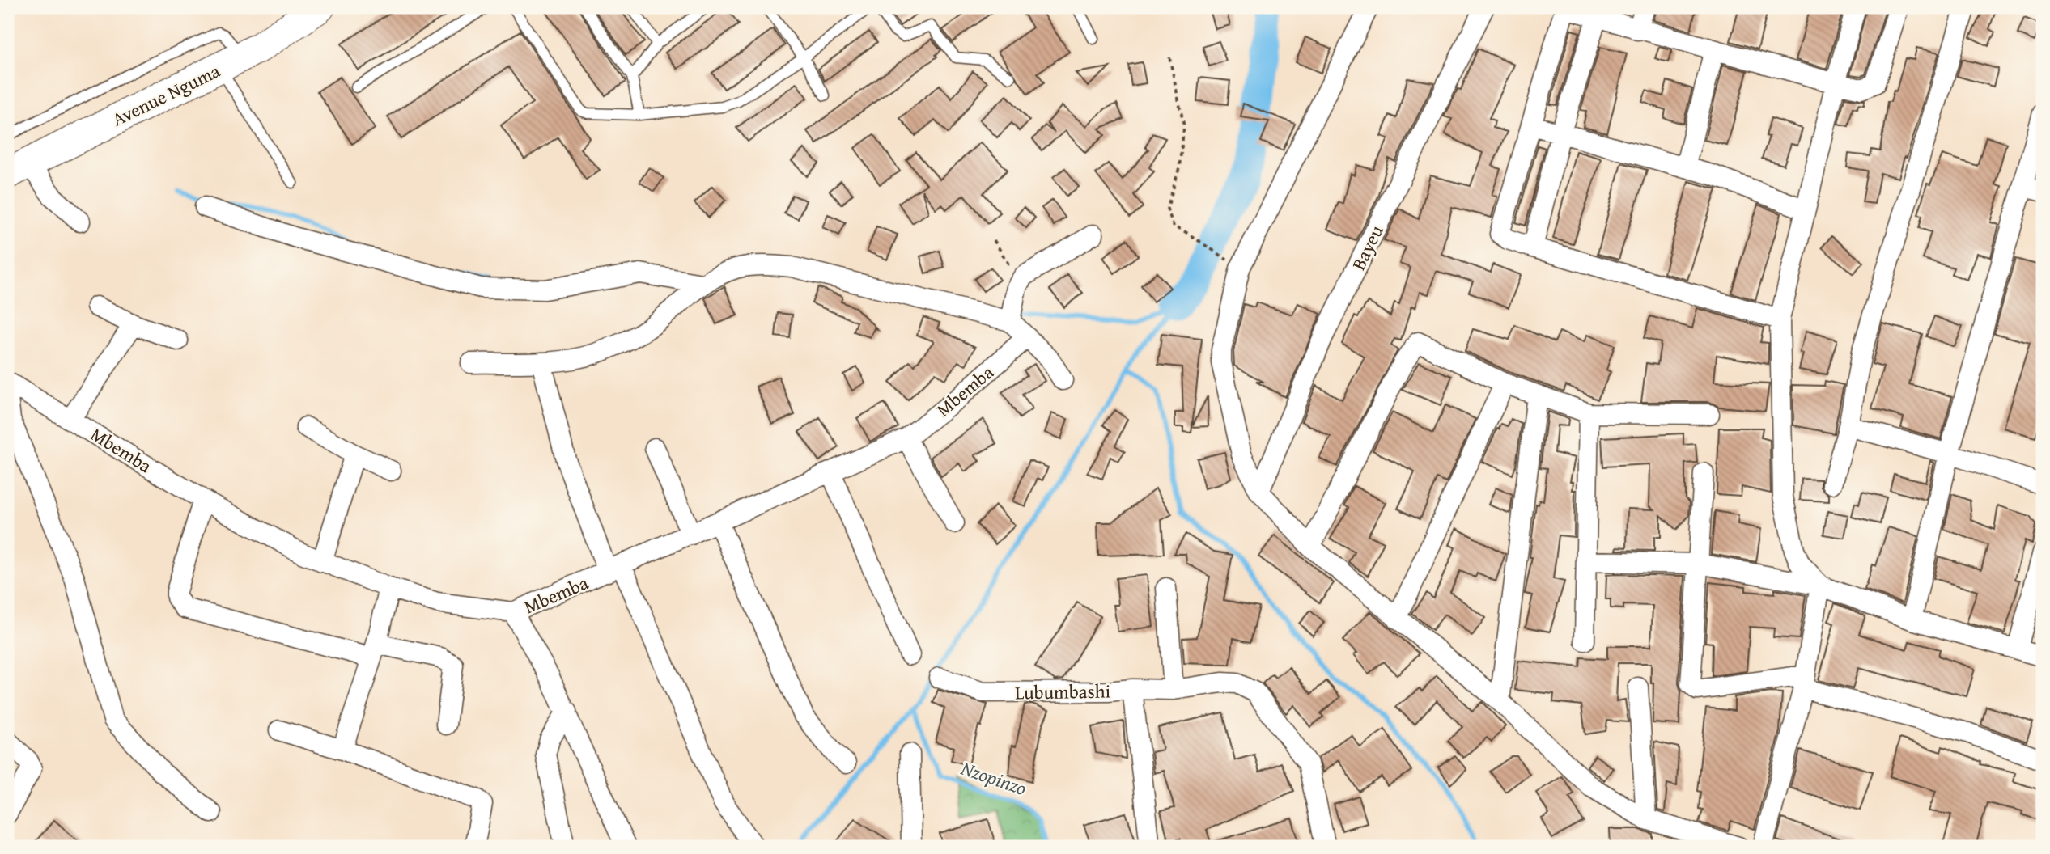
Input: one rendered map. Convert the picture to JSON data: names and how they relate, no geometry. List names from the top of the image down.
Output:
{
  "streets": {
    "main road": ["Avenue Nguma"],
    "street": ["Bayeu", "Mbemba", "Lubumbashi"]
  },
  "water": ["Nzopinzo"]
}
